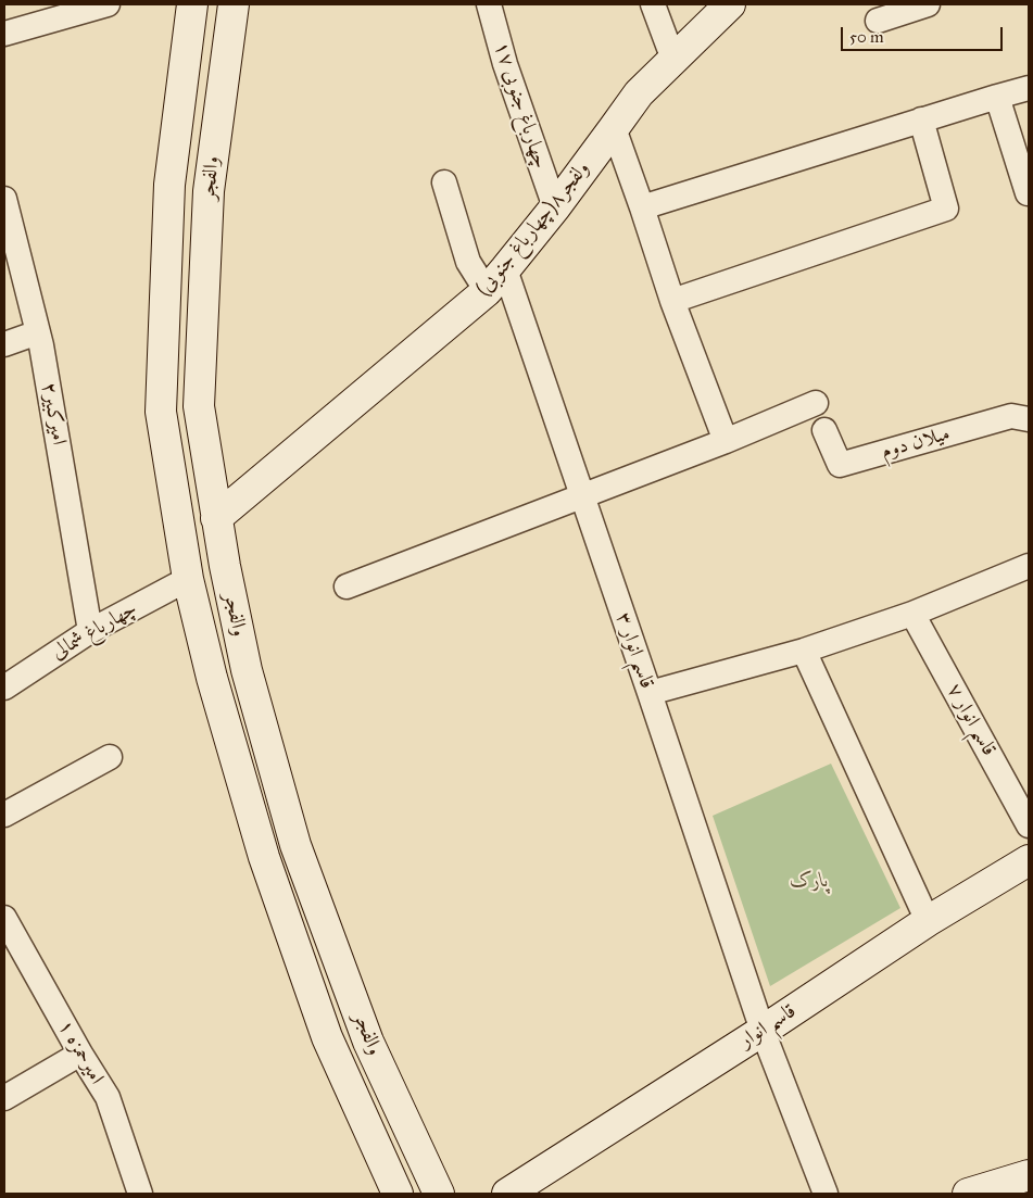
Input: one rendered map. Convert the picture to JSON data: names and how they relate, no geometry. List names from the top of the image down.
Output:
{
  "streets": {
    "main road": ["والفجر", "ولفجر۸(چهارباغ جنوبی)", "قاسم انوار"],
    "street": [
      "چهارباغ جنوبی ۱۷",
      "امیرکبیر۲",
      "میلان دوم",
      "چهارباغ شمالی",
      "قاسم انوار ۳",
      "قاسم انوار ۷",
      "امیرحمزه ۱"
    ]
  },
  "crossings": [
    ["چهارباغ جنوبی ۱۷", "ولفجر۸(چهارباغ جنوبی)"],
    ["والفجر", "ولفجر۸(چهارباغ جنوبی)"],
    ["والفجر", "چهارباغ شمالی"],
    ["ولفجر۸(چهارباغ جنوبی)", "قاسم انوار ۳"],
    ["امیرکبیر۲", "چهارباغ شمالی"],
    ["قاسم انوار ۳", "قاسم انوار"]
  ],
  "parks": ["پارک"],
  "scale_bar": "50 m"
}
